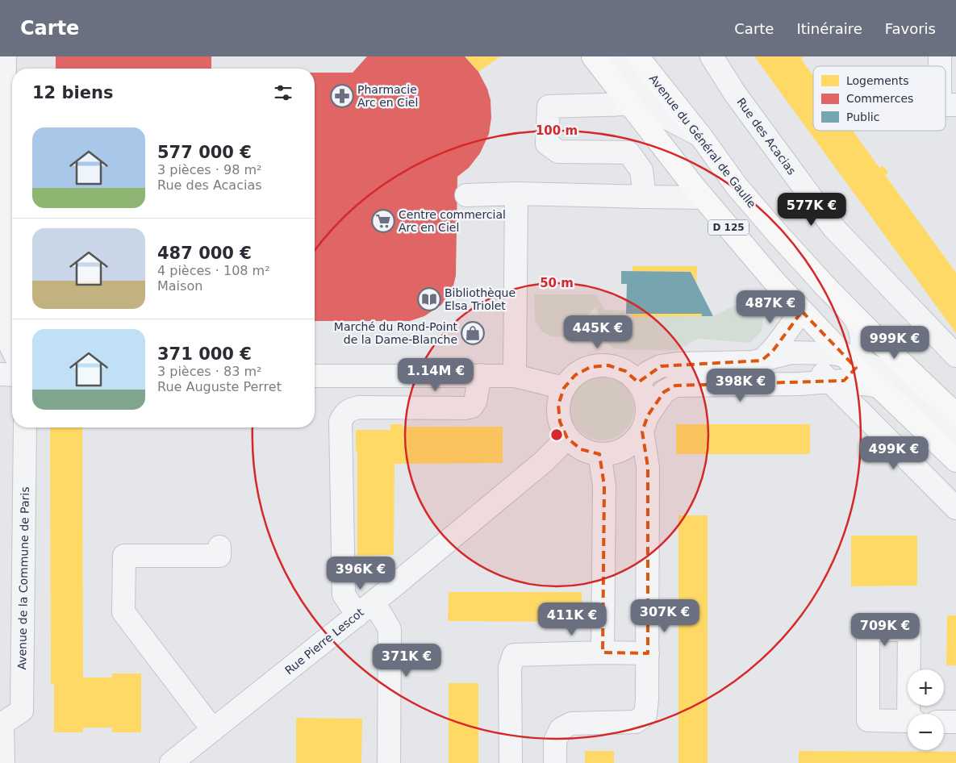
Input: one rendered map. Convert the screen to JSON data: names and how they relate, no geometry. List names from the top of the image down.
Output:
{
  "streets": {
    "main road": ["Avenue du Général de Gaulle", "D 125"],
    "street": ["Rue des Acacias", "Avenue de la Commune de Paris", "Rue Pierre Lescot"]
  },
  "places": {
    "pharmacy": ["Pharmacie Arc en Ciel"],
    "supermarket": ["Centre commercial Arc en Ciel"],
    "library": ["Bibliothèque Elsa Triolet"],
    "shop": ["Marché du Rond-Point de la Dame-Blanche"]
  },
  "legend": ["Logements", "Commerces", "Public"],
  "page": {
    "header": "Carte",
    "nav": ["Carte", "Itinéraire", "Favoris"],
    "heading": "12 biens",
    "list": [
      {
        "name": "577 000 €",
        "note": "3 pièces · 98 m² · Rue des Acacias"
      },
      {
        "name": "487 000 €",
        "note": "4 pièces · 108 m² · Maison"
      },
      {
        "name": "371 000 €",
        "note": "3 pièces · 83 m² · Rue Auguste Perret"
      }
    ],
    "price": [
      "577K €",
      "487K €",
      "445K €",
      "999K €",
      "1.14M €",
      "398K €",
      "499K €",
      "396K €",
      "307K €",
      "411K €",
      "709K €",
      "371K €"
    ],
    "map_buttons": ["+", "−"]
  },
  "rings": ["100 m", "50 m"]
}
